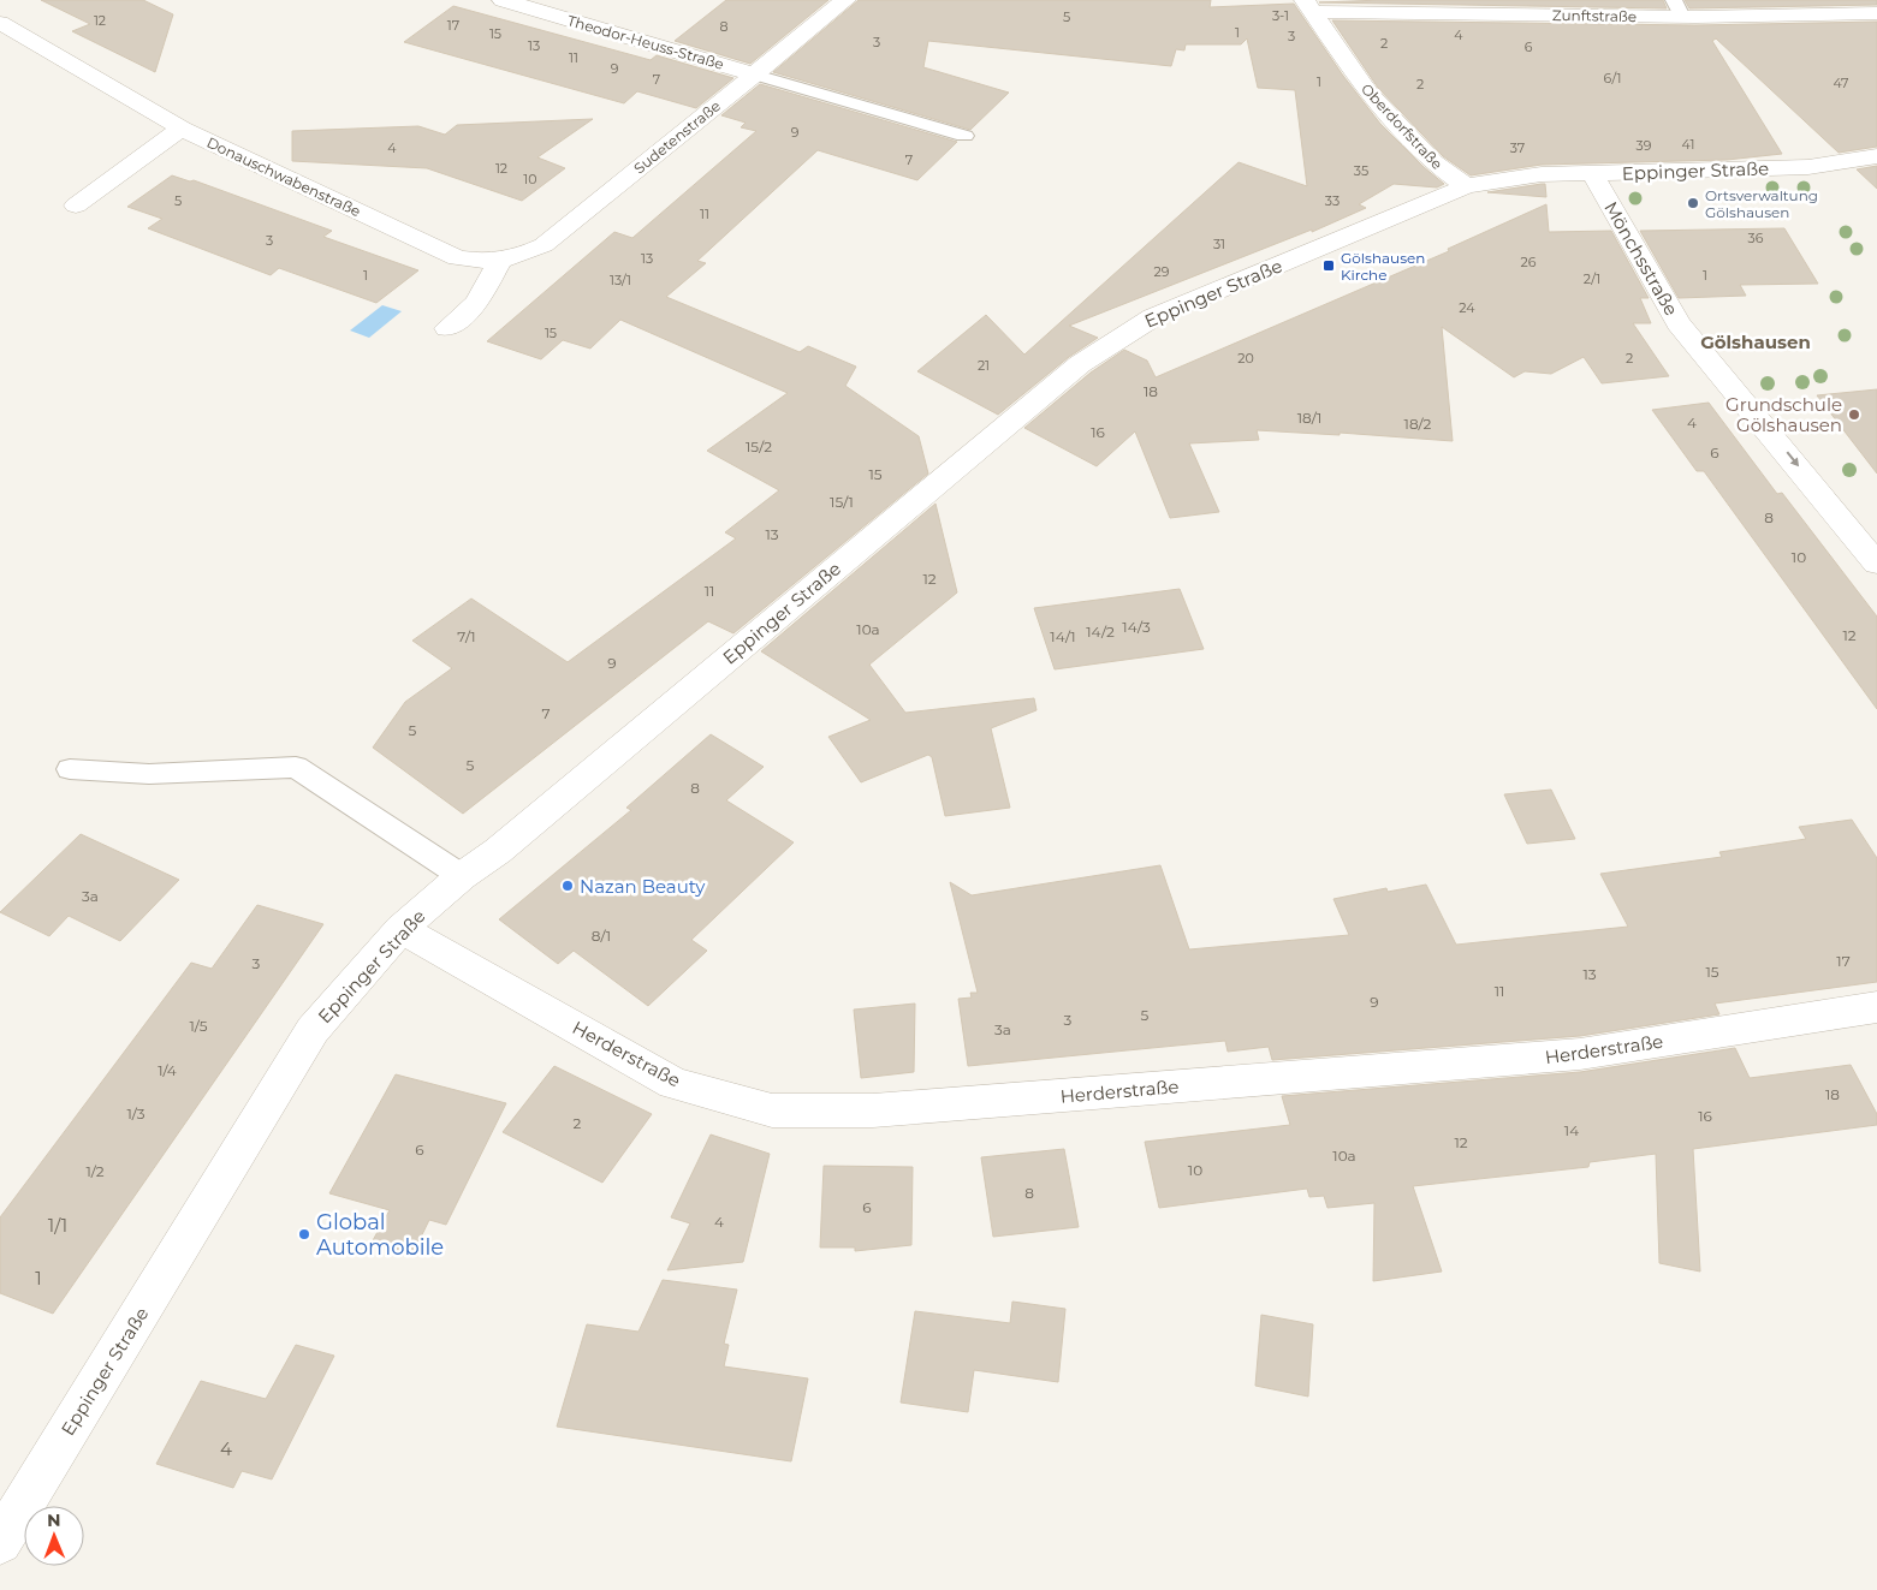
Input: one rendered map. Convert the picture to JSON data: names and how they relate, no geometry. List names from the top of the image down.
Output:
{
  "streets": {
    "street": [
      "Zunftstraße",
      "Theodor-Heuss-Straße",
      "Oberdorfstraße",
      "Sudetenstraße",
      "Eppinger Straße",
      "Donauschwabenstraße",
      "Mönchsstraße",
      "Herderstraße"
    ]
  },
  "crossings": [
    ["Zunftstraße", "Oberdorfstraße"],
    ["Theodor-Heuss-Straße", "Sudetenstraße"],
    ["Oberdorfstraße", "Eppinger Straße"],
    ["Sudetenstraße", "Donauschwabenstraße"],
    ["Eppinger Straße", "Mönchsstraße"],
    ["Eppinger Straße", "Herderstraße"]
  ],
  "one_way": ["Mönchsstraße"],
  "districts": ["Gölshausen"],
  "places": {
    "other": [
      "Ortsverwaltung Gölshausen",
      "Grundschule Gölshausen",
      "Nazan Beauty",
      "Global Automobile"
    ],
    "transit": ["Gölshausen Kirche"]
  },
  "house_numbers": [
    "3-1",
    "5",
    "12",
    "17",
    "8",
    "1",
    "15",
    "4",
    "3",
    "3",
    "2",
    "13",
    "6",
    "11",
    "9",
    "6/1",
    "7",
    "1",
    "47",
    "2",
    "9",
    "41",
    "39",
    "4",
    "37",
    "7",
    "12",
    "35",
    "10",
    "5",
    "33",
    "11",
    "36",
    "3",
    "31",
    "13",
    "26",
    "29",
    "1",
    "1",
    "2/1",
    "13/1",
    "24",
    "15",
    "20",
    "2",
    "21",
    "18",
    "18/1",
    "4",
    "18/2",
    "16",
    "15/2",
    "6",
    "15",
    "15/1",
    "8",
    "13",
    "10",
    "12",
    "11",
    "14/3",
    "10a",
    "14/2",
    "12",
    "7/1",
    "14/1",
    "9",
    "7",
    "5",
    "5",
    "8",
    "3a",
    "8/1",
    "17",
    "3",
    "15",
    "13",
    "11",
    "9",
    "5",
    "3",
    "1/5",
    "3a",
    "1/4",
    "18",
    "1/3",
    "16",
    "2",
    "14",
    "12",
    "6",
    "10a",
    "10",
    "1/2",
    "8",
    "6",
    "4",
    "1/1",
    "1",
    "4"
  ],
  "north": "top"
}
